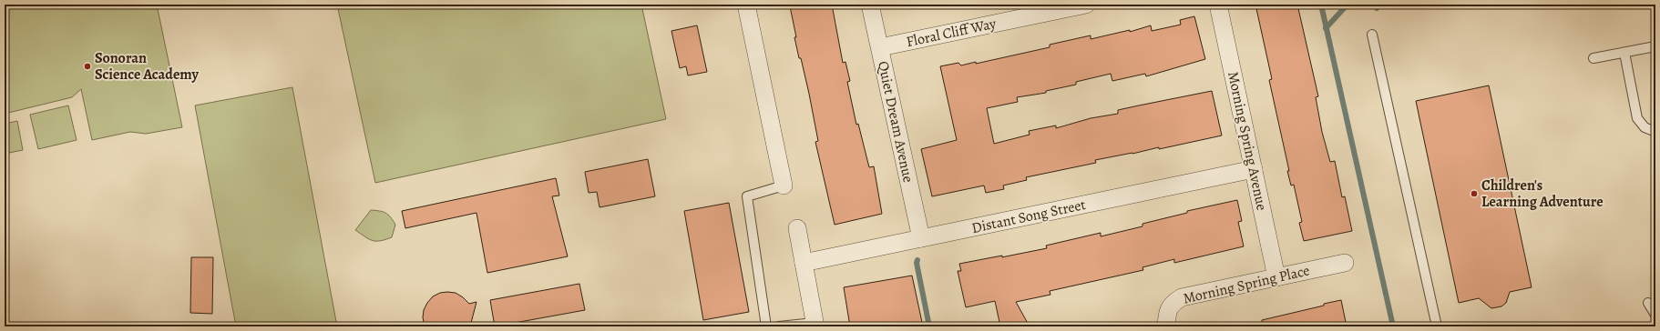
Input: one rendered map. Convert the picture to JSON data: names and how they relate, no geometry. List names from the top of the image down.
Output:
{
  "streets": {
    "street": [
      "Floral Cliff Way",
      "Quiet Dream Avenue",
      "Morning Spring Avenue",
      "Distant Song Street",
      "Morning Spring Place"
    ]
  },
  "crossings": [
    ["Floral Cliff Way", "Quiet Dream Avenue"],
    ["Quiet Dream Avenue", "Distant Song Street"],
    ["Morning Spring Avenue", "Distant Song Street"],
    ["Morning Spring Avenue", "Morning Spring Place"]
  ],
  "places": ["Sonoran Science Academy", "Children's Learning Adventure"]
}
